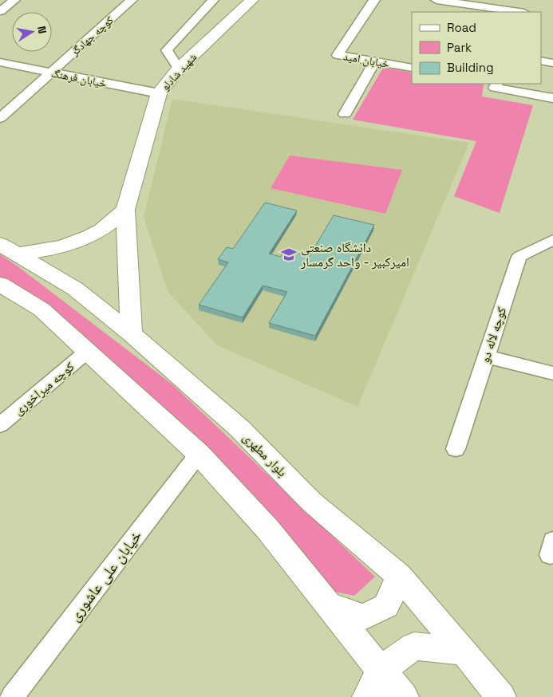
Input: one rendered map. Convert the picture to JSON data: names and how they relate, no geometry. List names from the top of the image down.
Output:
{
  "streets": {
    "main road": ["شهید شادلو", "بلوار مطهری"],
    "street": [
      "کوچه جهادگر",
      "خیابان امید",
      "خیابان فرهنگ",
      "کوچه لاله دو",
      "کوچه میراخوری",
      "خیابان علی عاشوری"
    ]
  },
  "crossings": [
    ["کوچه جهادگر", "خیابان فرهنگ"],
    ["شهید شادلو", "خیابان فرهنگ"]
  ],
  "places": {
    "school or university": ["دانشگاه صنعتی امیرکبیر - واحد گرمسار"]
  },
  "legend": ["Road", "Park", "Building"],
  "north": "right"
}
